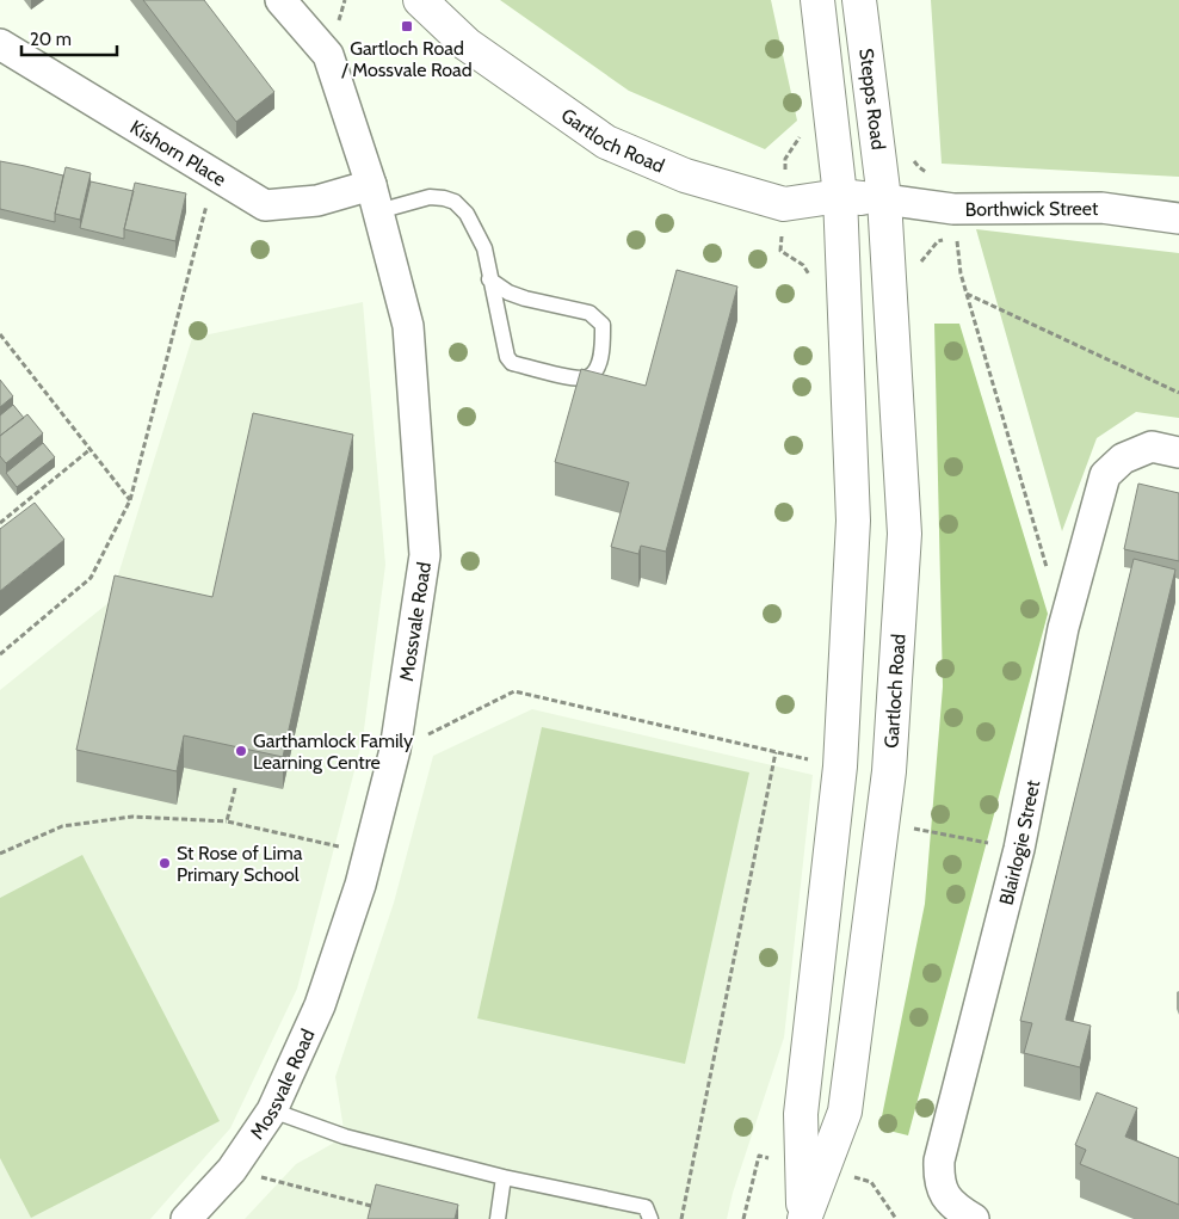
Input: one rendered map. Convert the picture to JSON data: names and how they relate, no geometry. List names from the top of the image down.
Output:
{
  "streets": {
    "main road": ["Stepps Road", "Gartloch Road"],
    "street": [
      "Kishorn Place",
      "Borthwick Street",
      "Mossvale Road",
      "Blairlogie Street"
    ]
  },
  "crossings": [
    ["Stepps Road", "Gartloch Road"],
    ["Stepps Road", "Borthwick Street"],
    ["Gartloch Road", "Borthwick Street"],
    ["Kishorn Place", "Mossvale Road"]
  ],
  "places": {
    "transit": ["Gartloch Road / Mossvale Road"],
    "other": ["Garthamlock Family Learning Centre", "St Rose of Lima Primary School"]
  },
  "scale_bar": "20 m"
}
